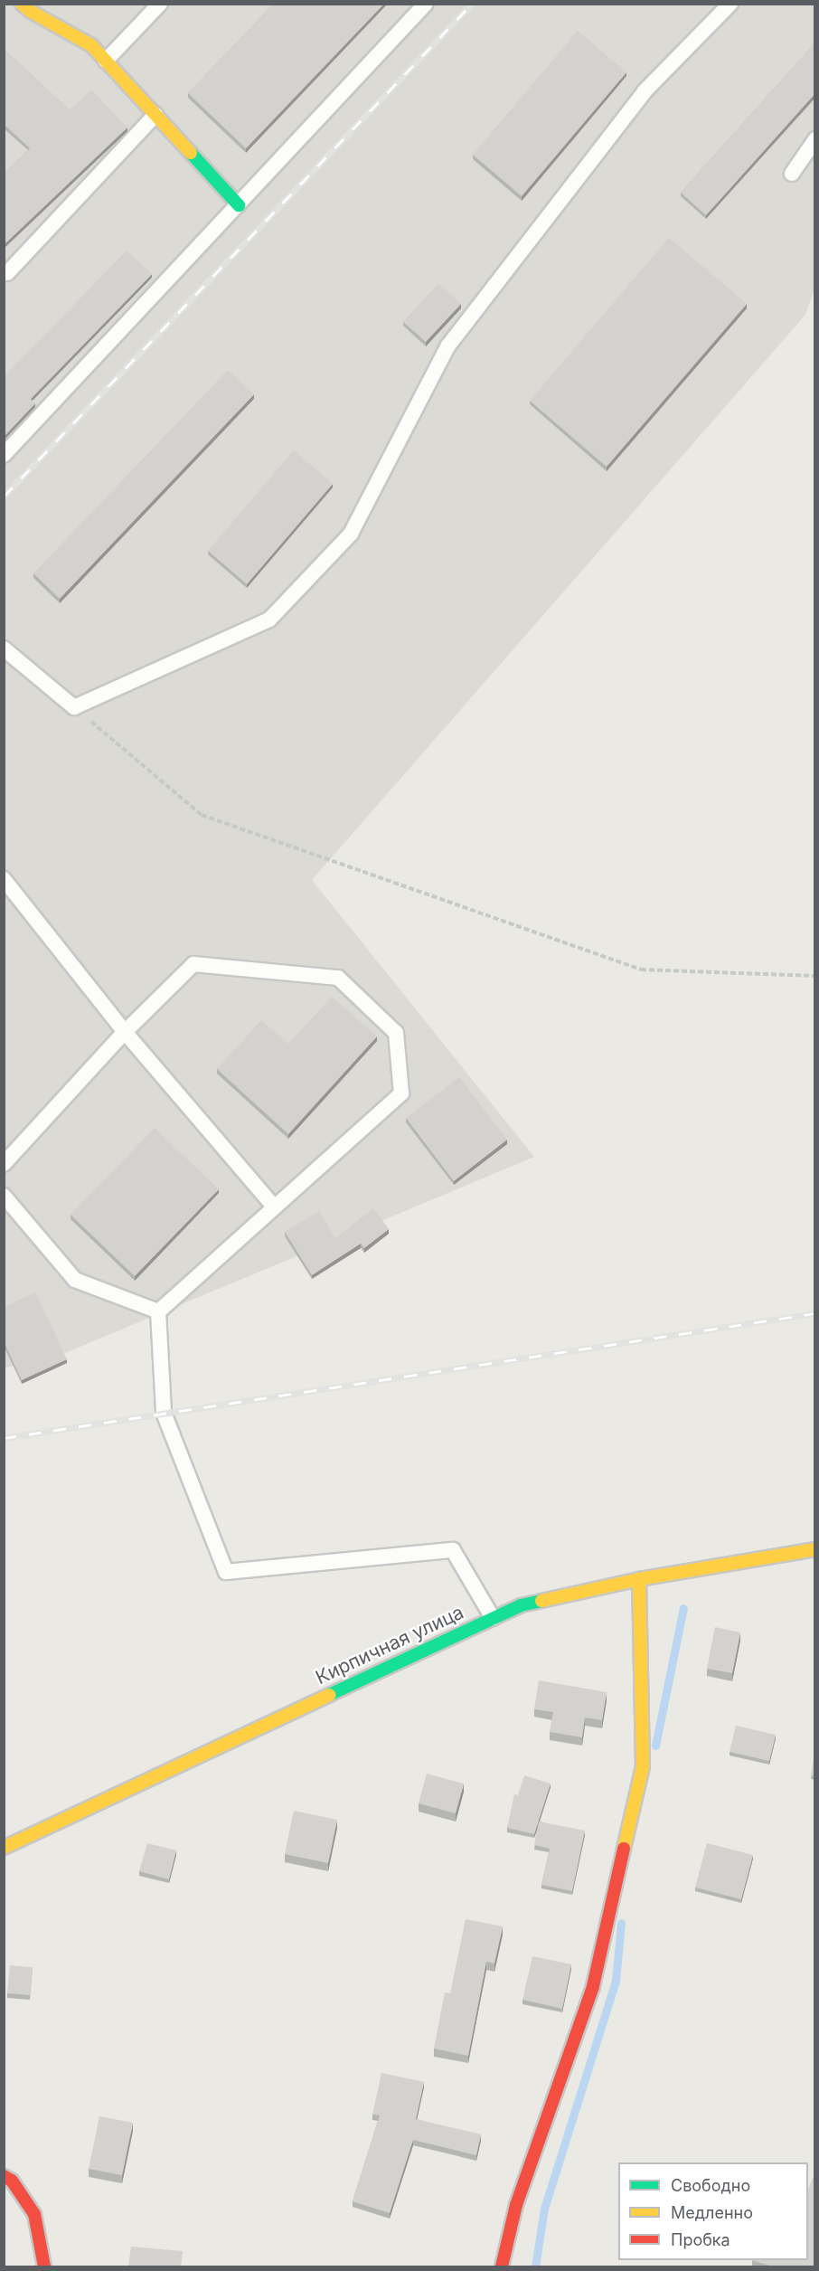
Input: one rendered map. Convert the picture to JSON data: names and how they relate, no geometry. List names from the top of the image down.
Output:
{
  "streets": {
    "street": ["Кирпичная улица"]
  },
  "legend": ["Свободно", "Медленно", "Пробка"]
}
